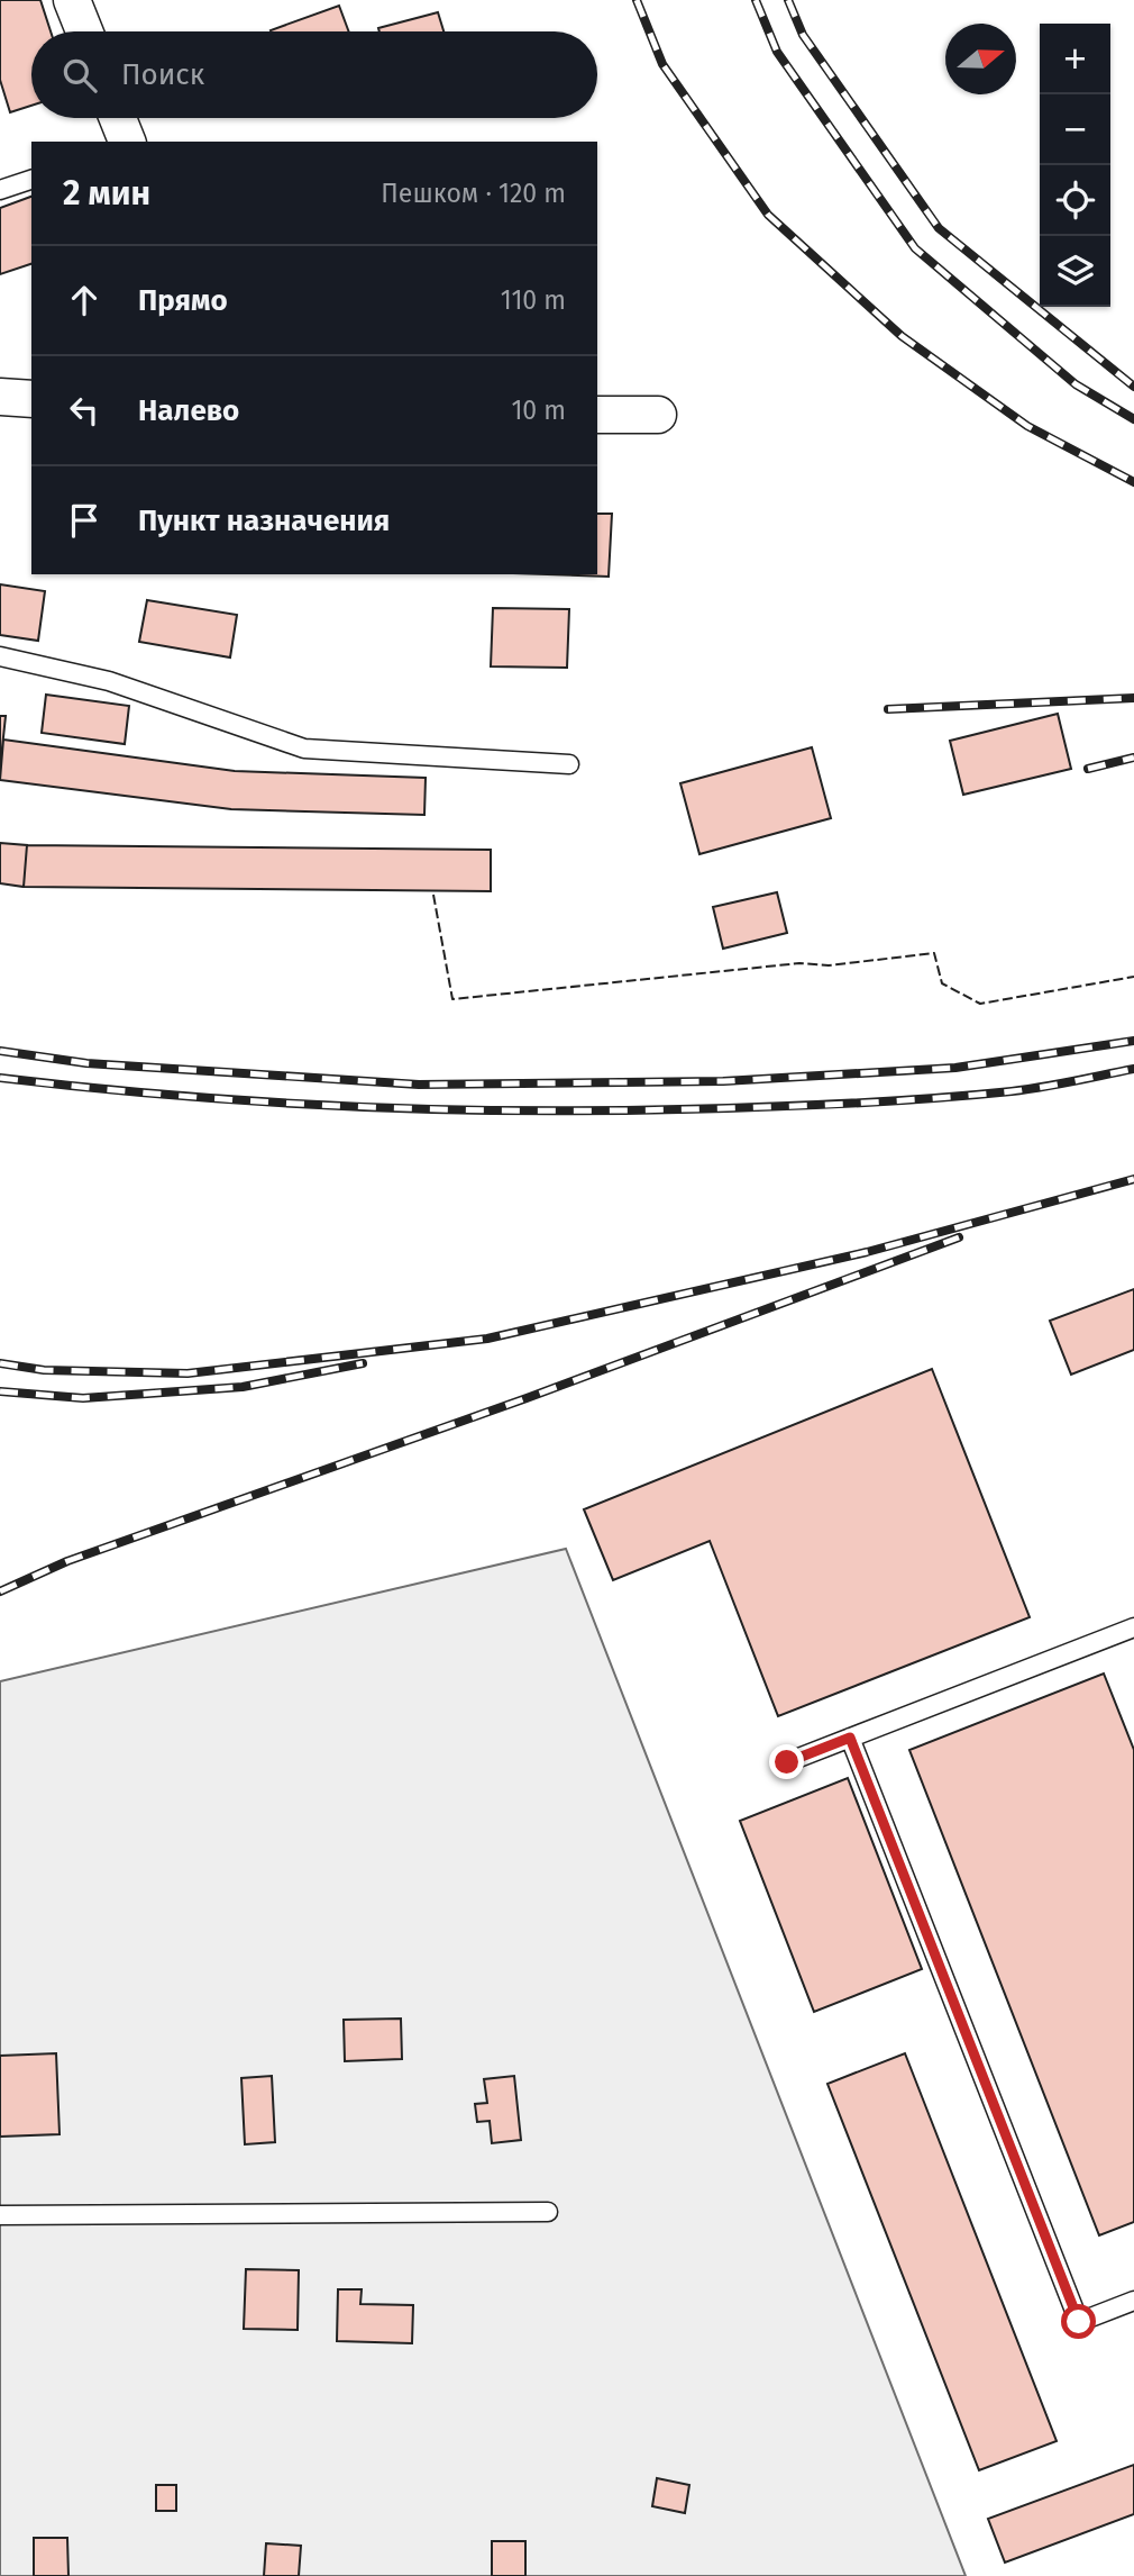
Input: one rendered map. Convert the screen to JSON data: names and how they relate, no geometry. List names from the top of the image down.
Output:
{
  "north": "right",
  "page": {
    "map_buttons": ["+", "−"],
    "search": "Поиск",
    "heading": ["2 мин", "Пешком · 120 m"],
    "list": [
      ["Прямо", "110 m"],
      ["Налево", "10 m"],
      "Пункт назначения"
    ]
  }
}
